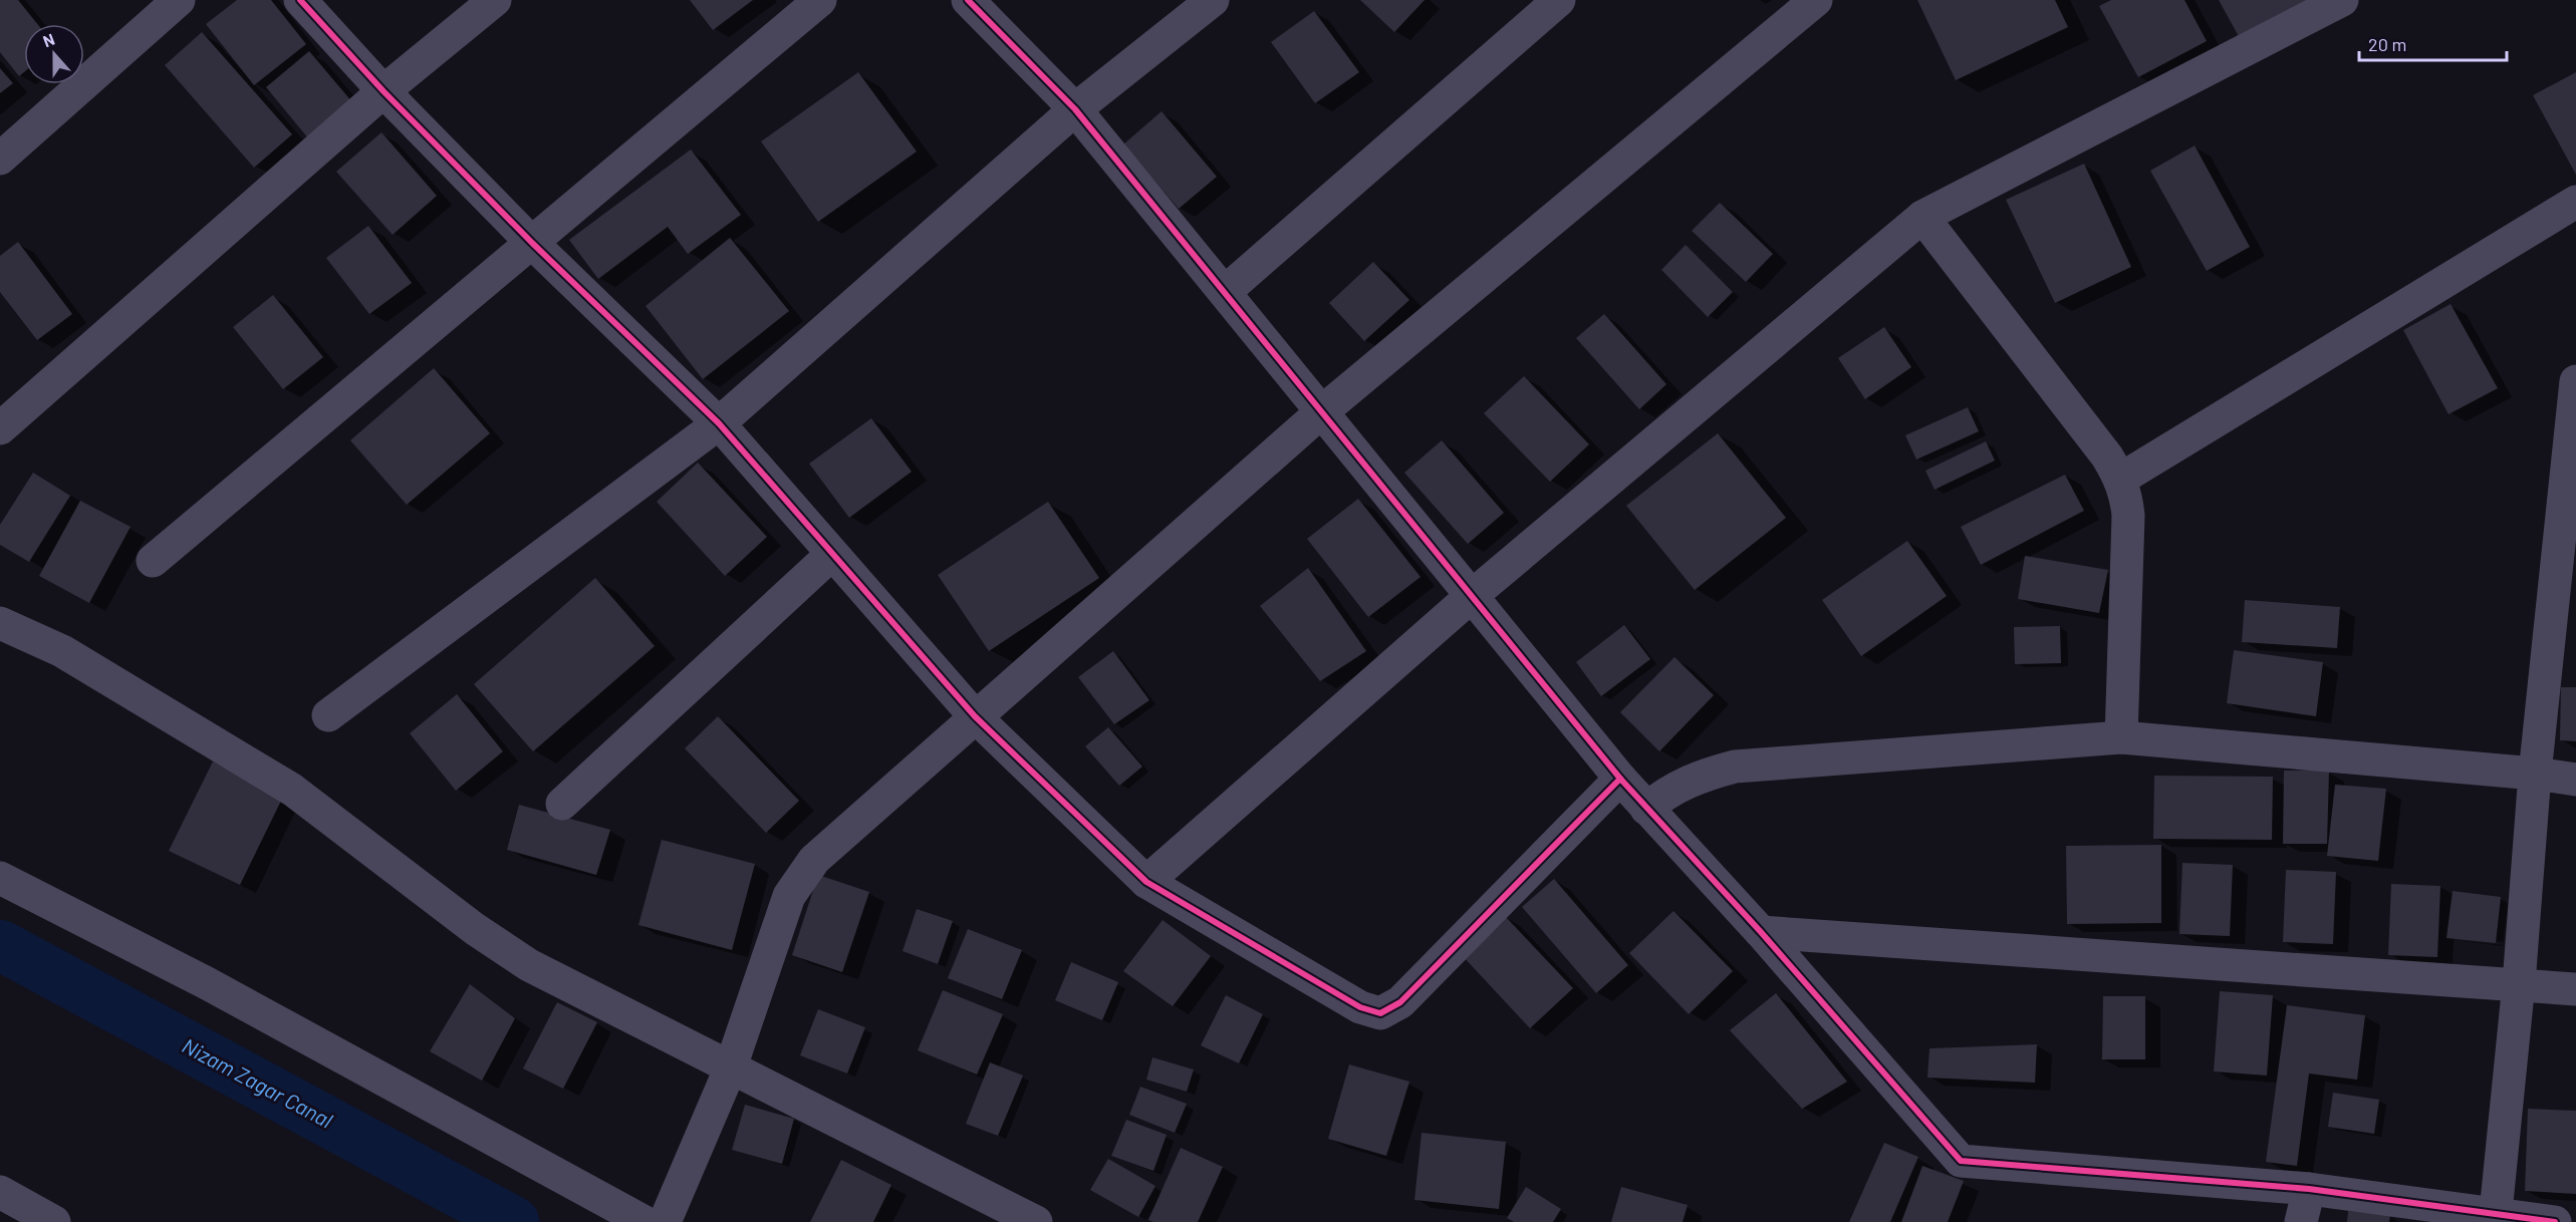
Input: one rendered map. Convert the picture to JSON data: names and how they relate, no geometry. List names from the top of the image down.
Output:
{
  "water": ["Nizam Zagar Canal"],
  "scale_bar": "20 m",
  "north": "top"
}
